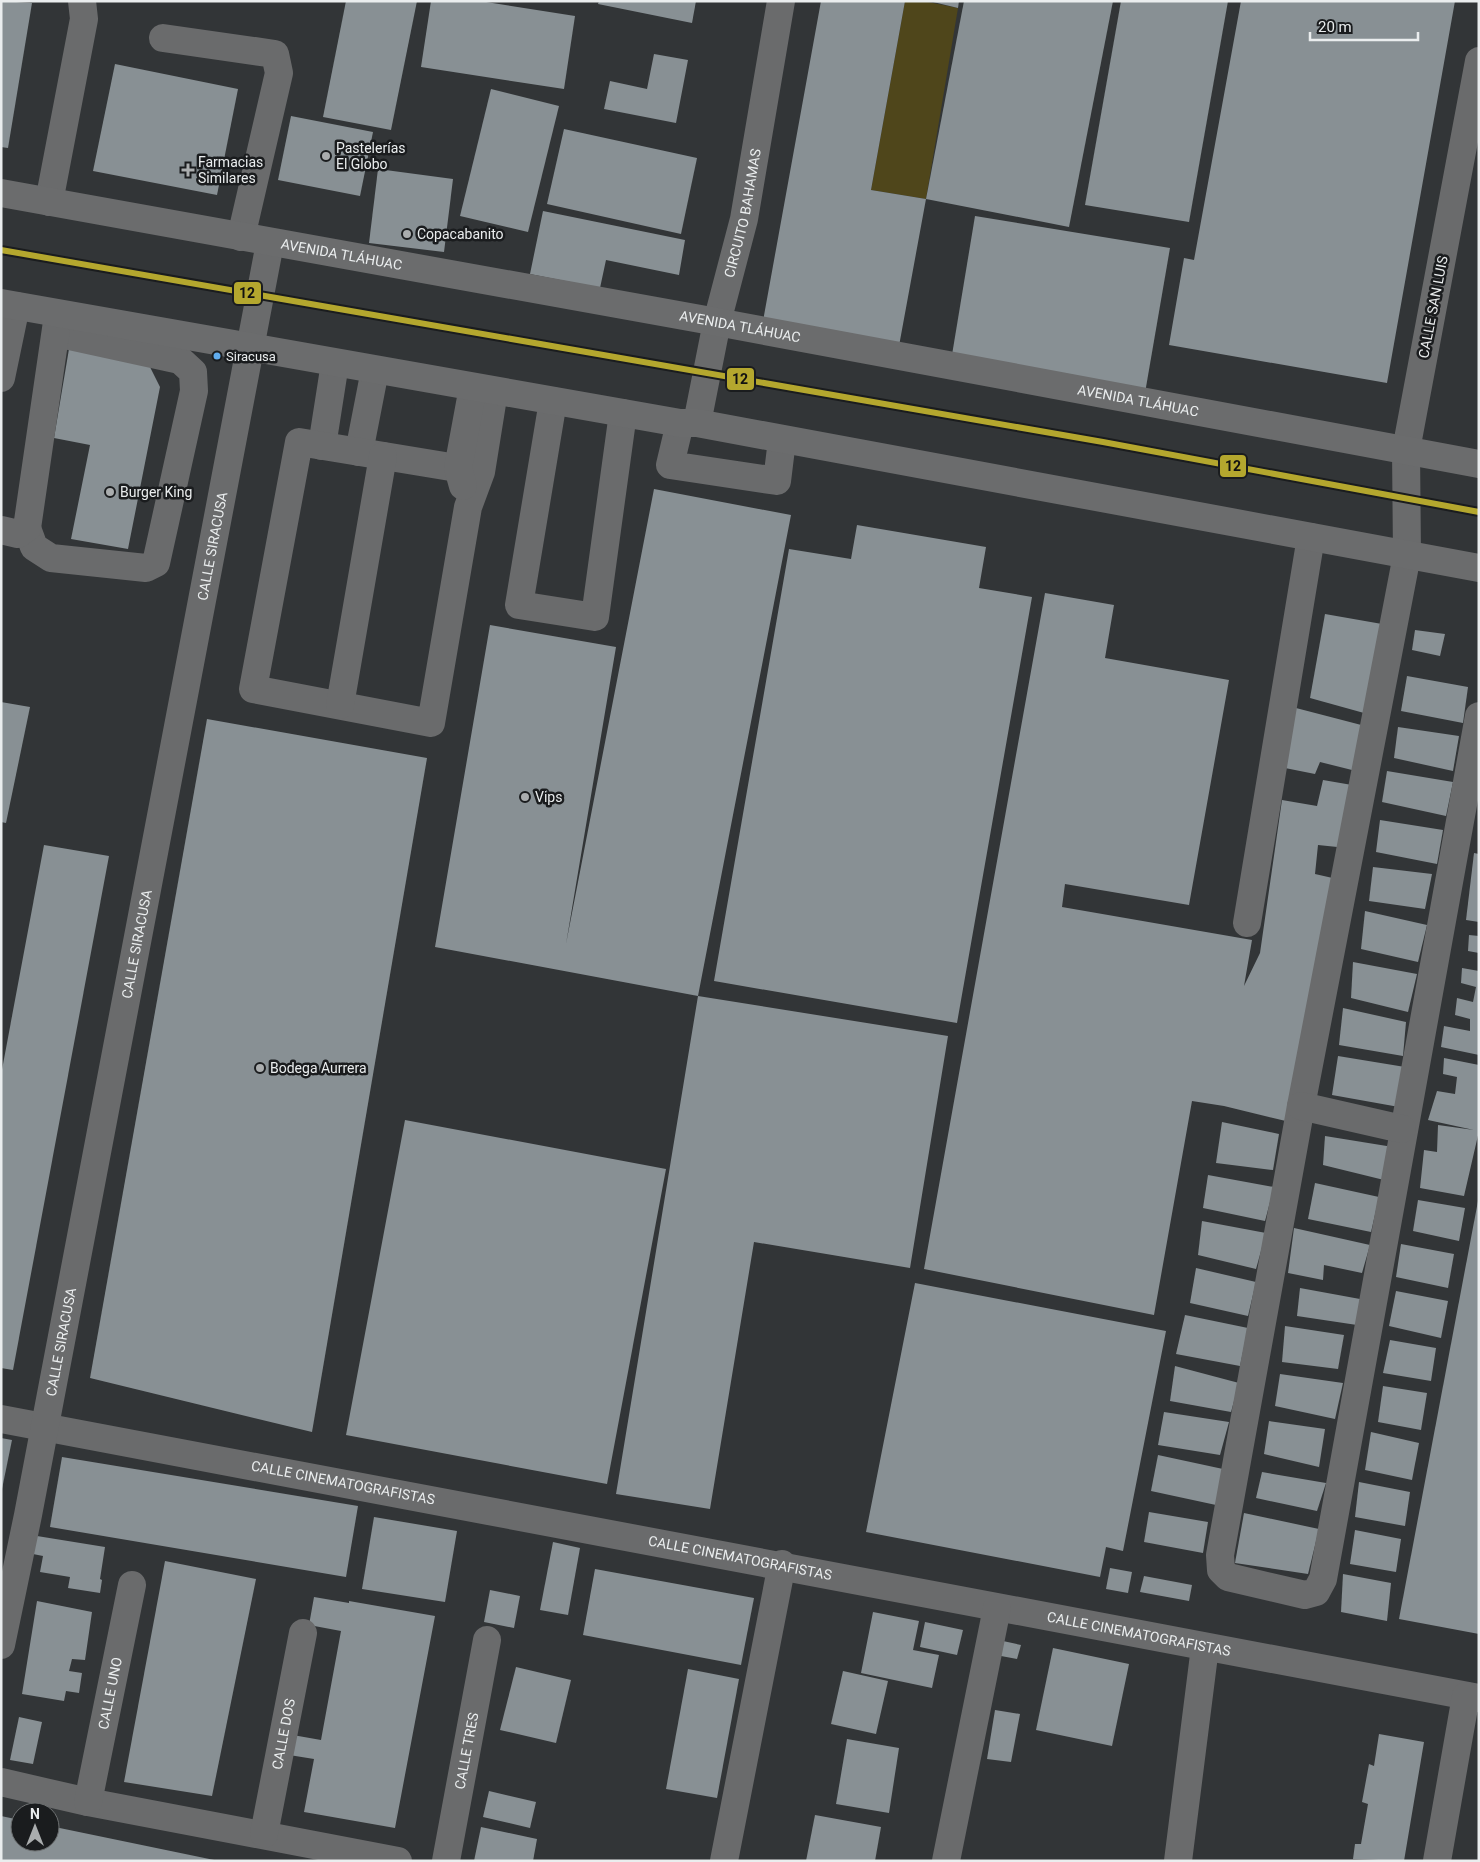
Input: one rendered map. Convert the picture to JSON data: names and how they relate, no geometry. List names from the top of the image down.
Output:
{
  "streets": {
    "main road": ["AVENIDA TLÁHUAC"],
    "street": [
      "CIRCUITO BAHAMAS",
      "CALLE SAN LUIS",
      "CALLE SIRACUSA",
      "CALLE CINEMATOGRAFISTAS",
      "CALLE UNO",
      "CALLE DOS",
      "CALLE TRES"
    ]
  },
  "crossings": [
    ["CIRCUITO BAHAMAS", "AVENIDA TLÁHUAC"],
    ["AVENIDA TLÁHUAC", "CALLE SAN LUIS"],
    ["AVENIDA TLÁHUAC", "CALLE SIRACUSA"],
    ["CALLE SIRACUSA", "CALLE CINEMATOGRAFISTAS"]
  ],
  "places": {
    "other": [
      "Pastelerías El Globo",
      "Copacabanito",
      "Siracusa",
      "Burger King",
      "Vips",
      "Bodega Aurrera"
    ],
    "health": ["Farmacias Similares"]
  },
  "lines": ["transit line 12"],
  "scale_bar": "20 m",
  "north": "top"
}
